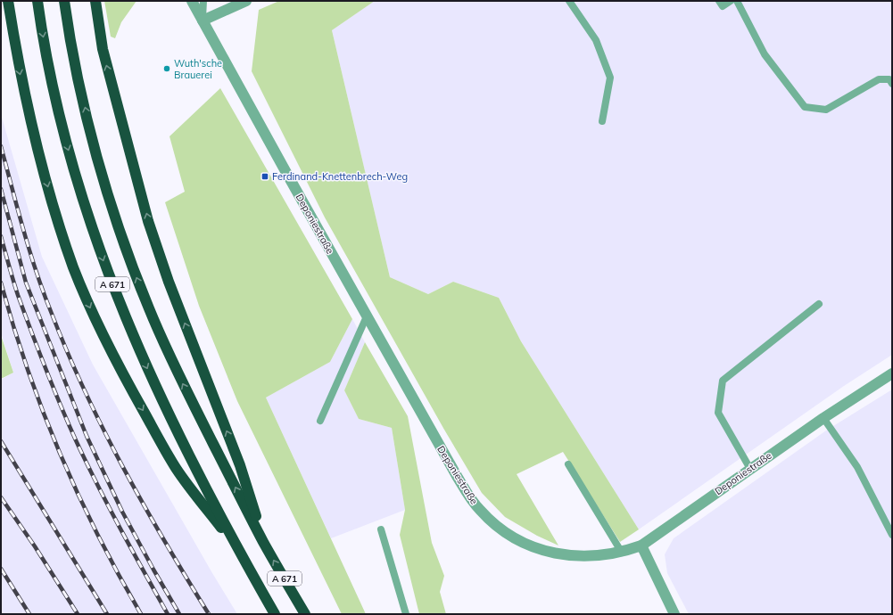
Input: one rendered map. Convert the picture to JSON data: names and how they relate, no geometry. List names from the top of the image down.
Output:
{
  "streets": {
    "highway": ["A 671"],
    "street": ["Deponiestraße"]
  },
  "places": {
    "other": ["Wuth'sche Brauerei"],
    "transit": ["Ferdinand-Knettenbrech-Weg"]
  }
}
